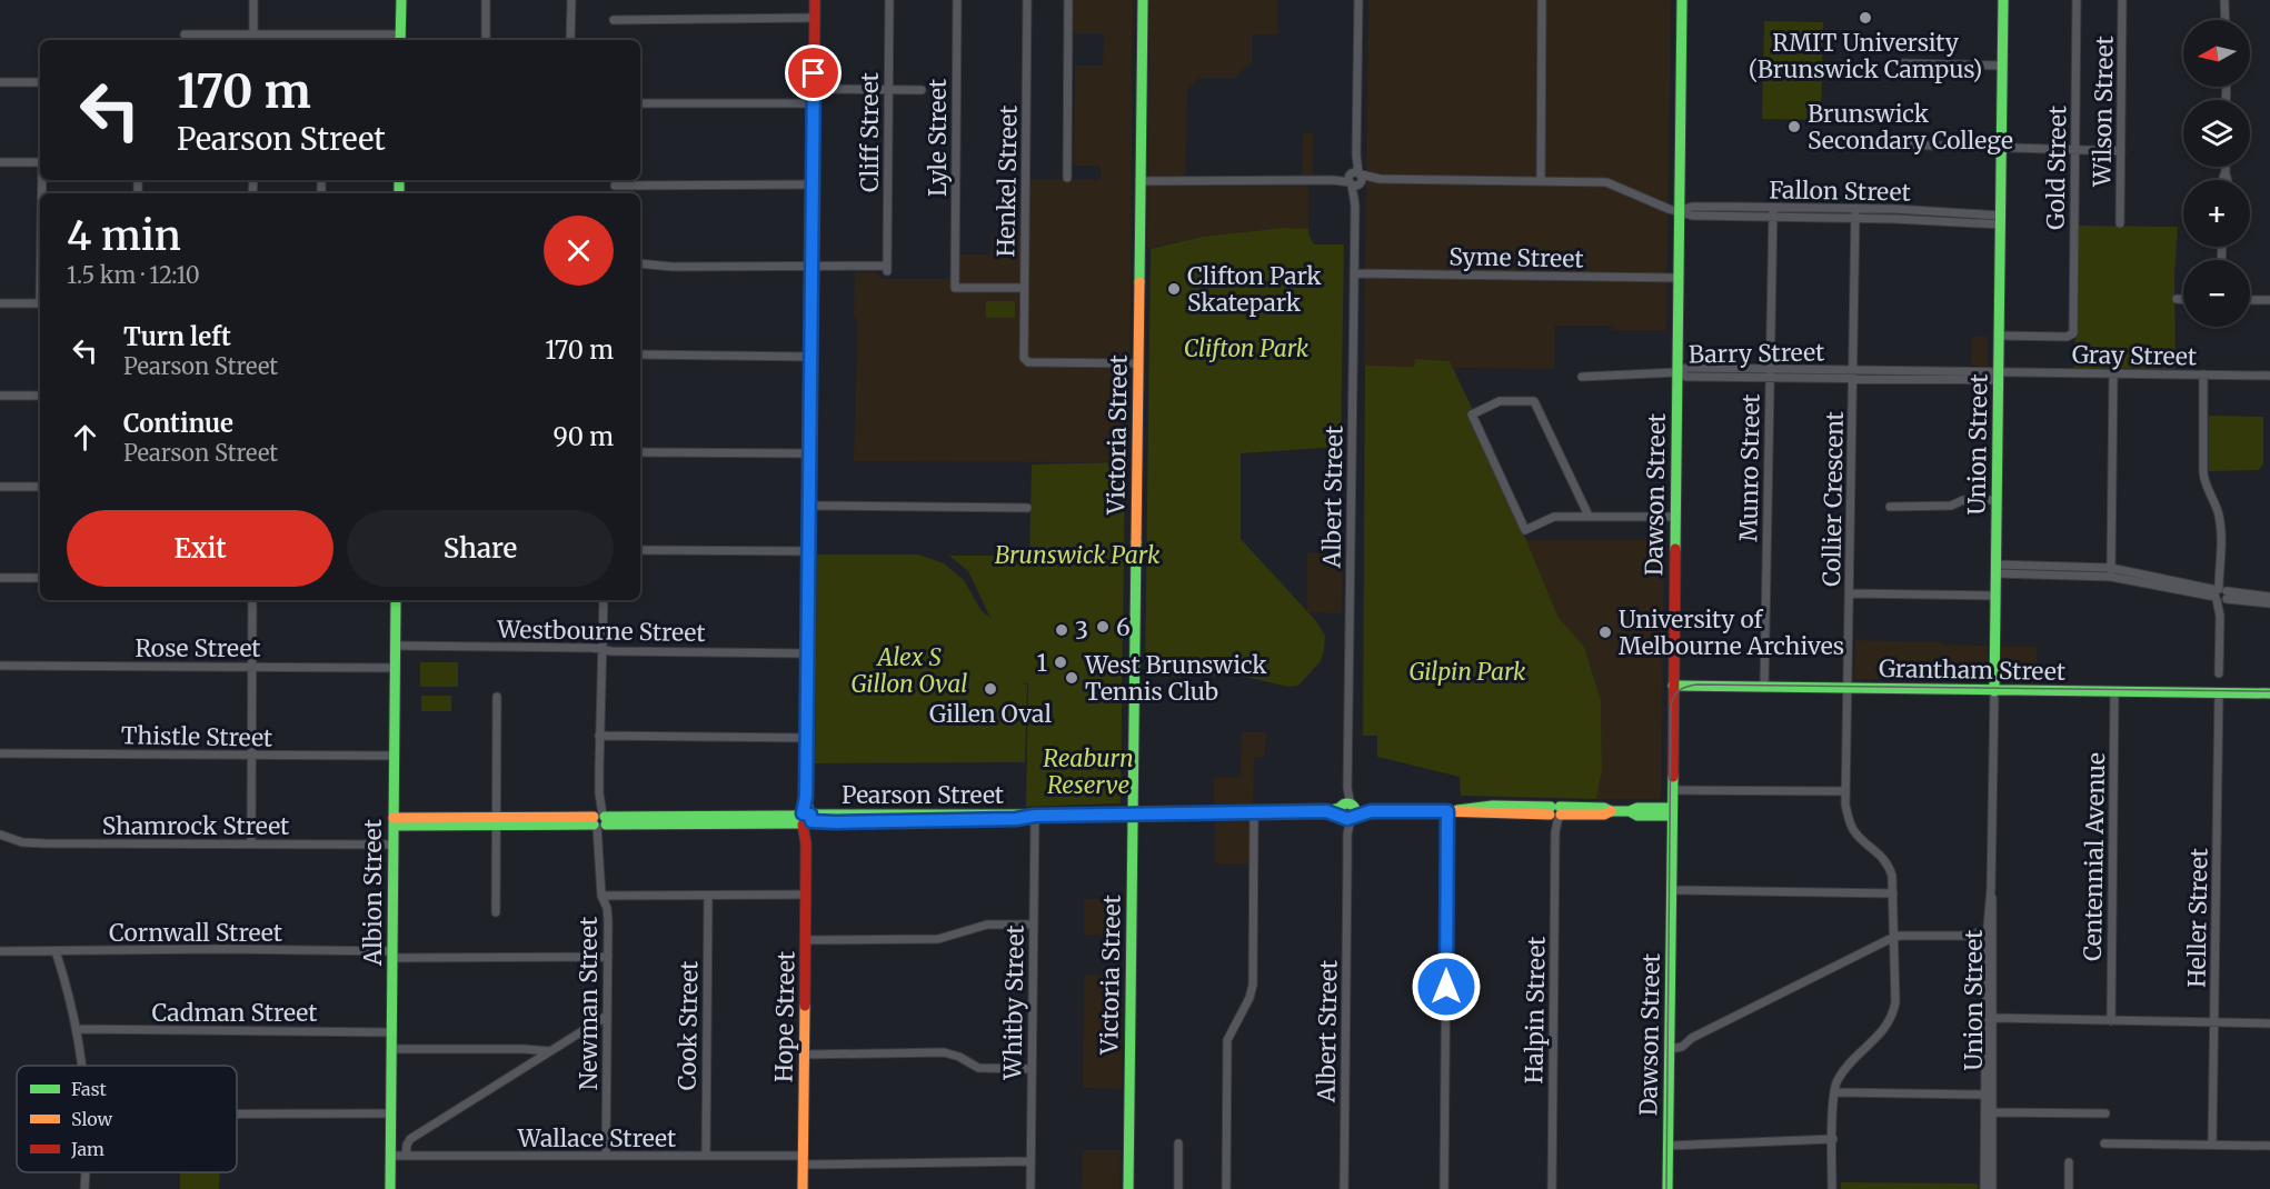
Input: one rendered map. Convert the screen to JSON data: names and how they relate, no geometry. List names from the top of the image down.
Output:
{
  "streets": {
    "street": [
      "Wilson Street",
      "Cliff Street",
      "Lyle Street",
      "Gold Street",
      "Henkel Street",
      "Fallon Street",
      "Syme Street",
      "Barry Street",
      "Gray Street",
      "Victoria Street",
      "Union Street",
      "Munro Street",
      "Dawson Street",
      "Albert Street",
      "Collier Crescent",
      "Westbourne Street",
      "Rose Street",
      "Grantham Street",
      "Thistle Street",
      "Pearson Street",
      "Shamrock Street",
      "Centennial Avenue",
      "Albion Street",
      "Heller Street",
      "Cornwall Street",
      "Whitby Street",
      "Newman Street",
      "Halpin Street",
      "Cadman Street",
      "Hope Street",
      "Cook Street",
      "Wallace Street"
    ]
  },
  "crossings": [
    ["Cliff Street", "Hope Street"],
    ["Lyle Street", "Henkel Street"],
    ["Gold Street", "Union Street"],
    ["Henkel Street", "Victoria Street"],
    ["Fallon Street", "Victoria Street"],
    ["Fallon Street", "Union Street"],
    ["Fallon Street", "Munro Street"],
    ["Fallon Street", "Dawson Street"],
    ["Fallon Street", "Albert Street"],
    ["Fallon Street", "Collier Crescent"],
    ["Syme Street", "Dawson Street"],
    ["Syme Street", "Albert Street"],
    ["Barry Street", "Gray Street"],
    ["Barry Street", "Union Street"],
    ["Barry Street", "Munro Street"],
    ["Barry Street", "Dawson Street"],
    ["Barry Street", "Collier Crescent"],
    ["Gray Street", "Union Street"],
    ["Victoria Street", "Pearson Street"],
    ["Union Street", "Grantham Street"],
    ["Munro Street", "Grantham Street"],
    ["Dawson Street", "Grantham Street"],
    ["Albert Street", "Pearson Street"],
    ["Collier Crescent", "Grantham Street"],
    ["Westbourne Street", "Albion Street"],
    ["Westbourne Street", "Newman Street"],
    ["Westbourne Street", "Hope Street"],
    ["Rose Street", "Albion Street"],
    ["Grantham Street", "Centennial Avenue"],
    ["Grantham Street", "Heller Street"],
    ["Thistle Street", "Albion Street"],
    ["Pearson Street", "Albion Street"],
    ["Pearson Street", "Whitby Street"],
    ["Pearson Street", "Newman Street"],
    ["Pearson Street", "Hope Street"],
    ["Shamrock Street", "Albion Street"],
    ["Albion Street", "Cornwall Street"],
    ["Albion Street", "Cadman Street"],
    ["Albion Street", "Wallace Street"],
    ["Cornwall Street", "Newman Street"],
    ["Whitby Street", "Wallace Street"],
    ["Newman Street", "Wallace Street"],
    ["Hope Street", "Wallace Street"],
    ["Cook Street", "Wallace Street"]
  ],
  "parks": [
    "Clifton Park",
    "Brunswick Park",
    "Alex S Gillon Oval",
    "Gilpin Park",
    "Reaburn Reserve"
  ],
  "places": [
    "RMIT University (Brunswick Campus)",
    "Brunswick Secondary College",
    "Clifton Park Skatepark",
    "6",
    "3",
    "University of Melbourne Archives",
    "1",
    "West Brunswick Tennis Club",
    "Gillen Oval"
  ],
  "legend": ["Fast", "Slow", "Jam"],
  "north": "left",
  "page": {
    "map_buttons": ["+", "−"],
    "turn": ["170 m", "Pearson Street"],
    "heading": ["4 min", "1.5 km · 12:10"],
    "list": [
      {
        "name": "Turn left",
        "note": "Pearson Street",
        "value": "170 m"
      },
      {
        "name": "Continue",
        "note": "Pearson Street",
        "value": "90 m"
      }
    ],
    "buttons": ["Exit", "Share"]
  }
}
